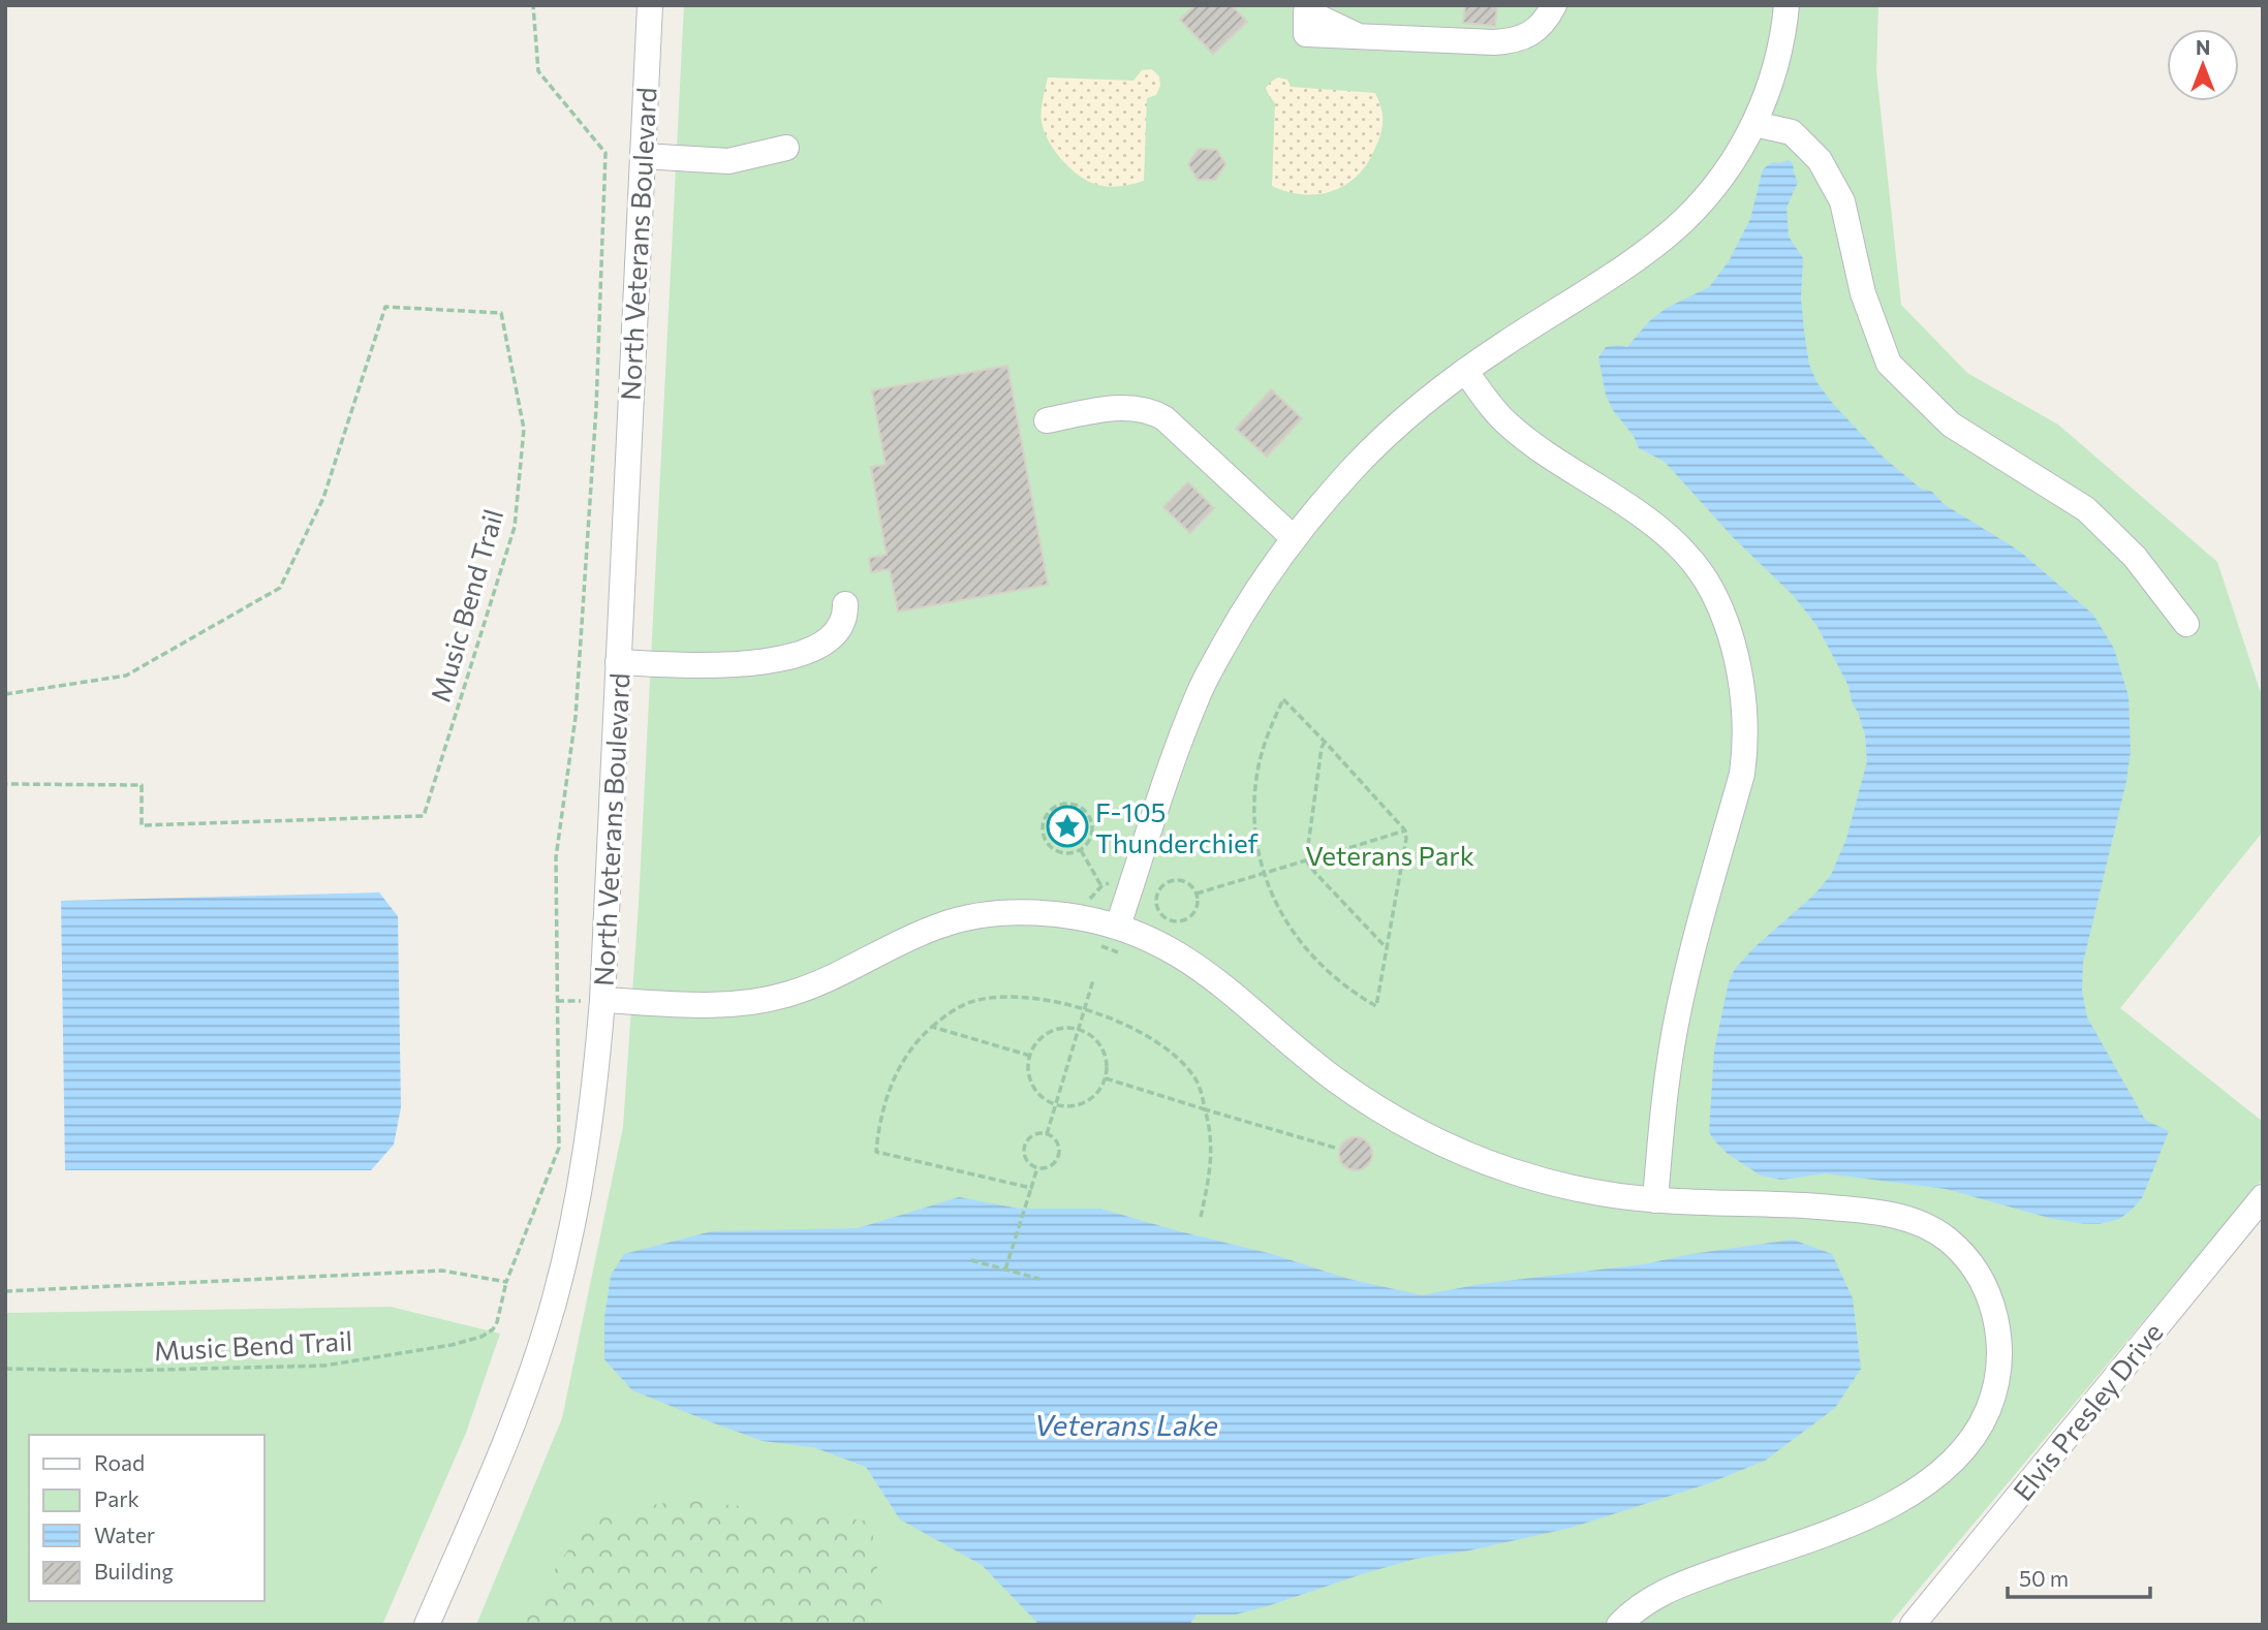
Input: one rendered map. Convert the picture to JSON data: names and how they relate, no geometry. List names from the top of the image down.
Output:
{
  "streets": {
    "street": ["North Veterans Boulevard", "Elvis Presley Drive"],
    "path": ["Music Bend Trail"]
  },
  "water": ["Veterans Lake"],
  "parks": ["Veterans Park"],
  "places": {
    "place": ["F-105 Thunderchief"]
  },
  "legend": [
    "Road",
    "Park",
    "Water",
    "Building"
  ],
  "scale_bar": "50 m",
  "north": "top"
}
